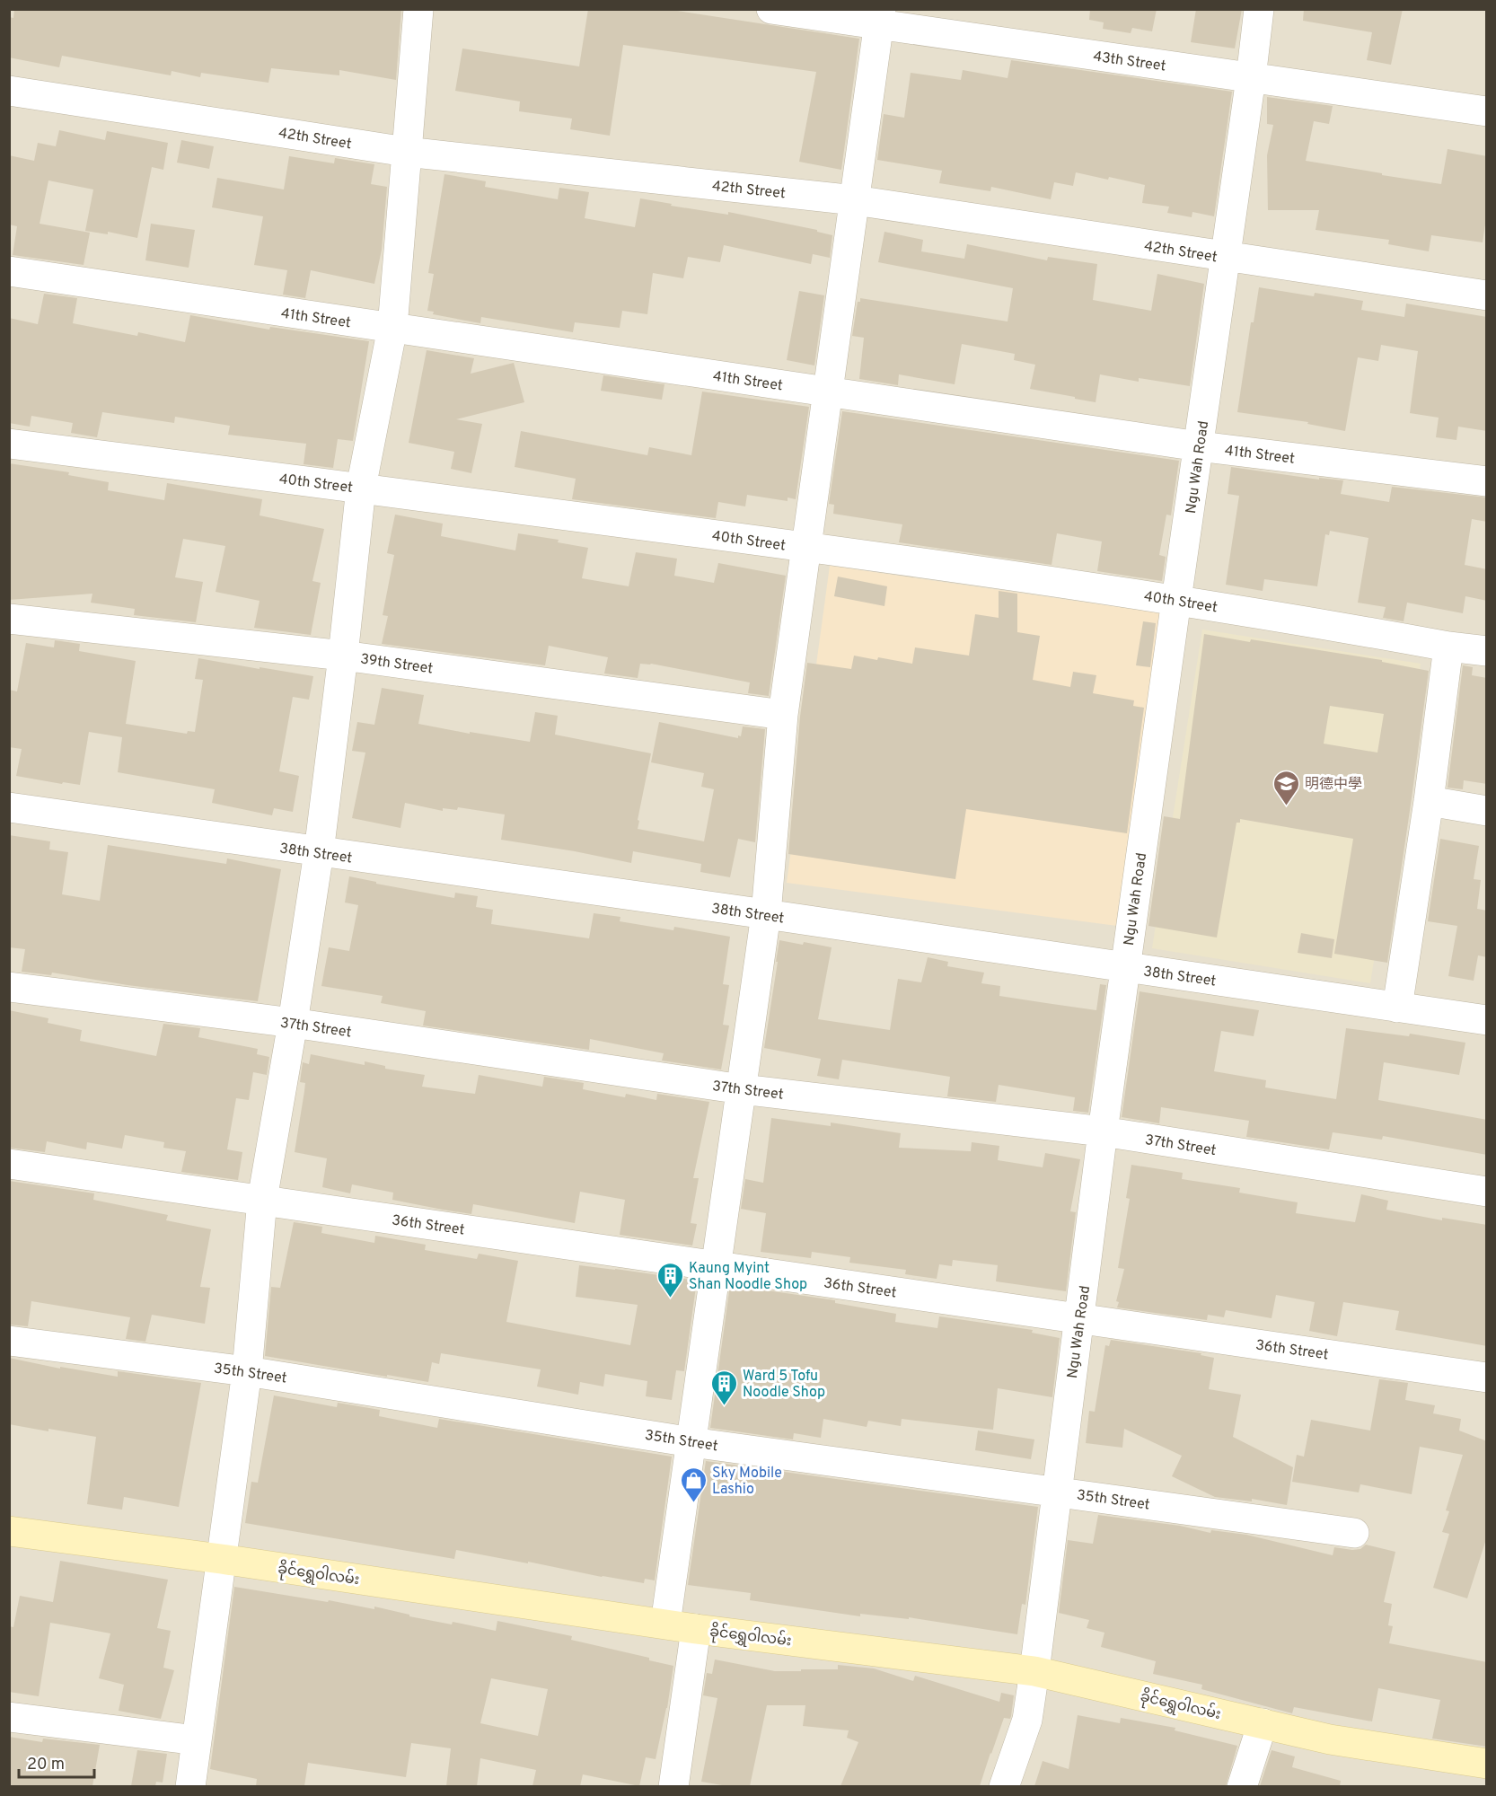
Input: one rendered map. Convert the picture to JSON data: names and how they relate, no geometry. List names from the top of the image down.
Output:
{
  "streets": {
    "street": [
      "43th Street",
      "42th Street",
      "41th Street",
      "Ngu Wah Road",
      "40th Street",
      "39th Street",
      "38th Street",
      "37th Street",
      "36th Street",
      "35th Street",
      "ခိုင်ရွှေဝါလမ်း"
    ]
  },
  "crossings": [
    ["43th Street", "Ngu Wah Road"],
    ["42th Street", "Ngu Wah Road"],
    ["41th Street", "Ngu Wah Road"],
    ["Ngu Wah Road", "40th Street"],
    ["Ngu Wah Road", "38th Street"],
    ["Ngu Wah Road", "37th Street"],
    ["Ngu Wah Road", "36th Street"],
    ["Ngu Wah Road", "35th Street"],
    ["Ngu Wah Road", "ခိုင်ရွှေဝါလမ်း"]
  ],
  "places": {
    "school or university": ["明德中學"],
    "building": ["Kaung Myint Shan Noodle Shop", "Ward 5 Tofu Noodle Shop"],
    "shop": ["Sky Mobile Lashio"]
  },
  "scale_bar": "20 m"
}
